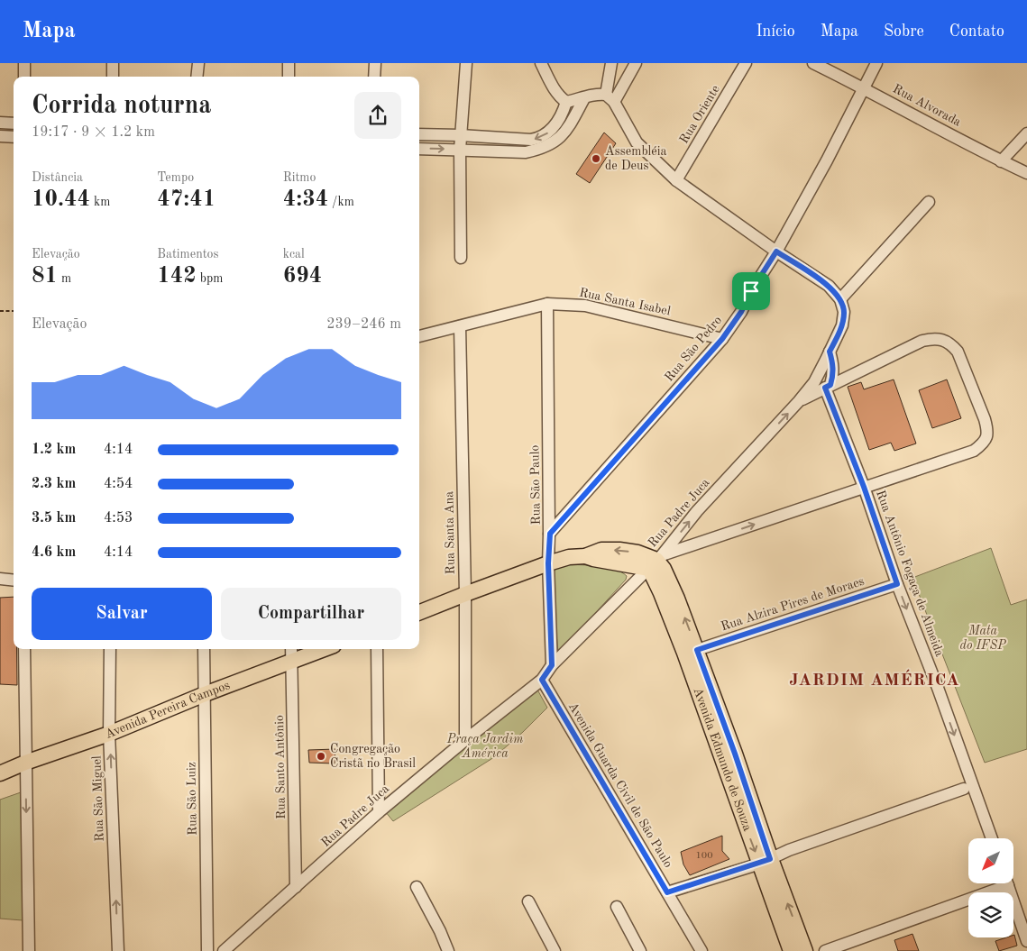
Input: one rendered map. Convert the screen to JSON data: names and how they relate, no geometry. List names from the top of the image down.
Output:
{
  "streets": {
    "main road": ["Avenida Pereira Campos", "Avenida Edmundo de Souza"],
    "street": [
      "Rua Alvorada",
      "Rua Oriente",
      "Rua Santa Isabel",
      "Rua São Pedro",
      "Rua São Paulo",
      "Rua Padre Juca",
      "Rua Santa Ana",
      "Rua Antônio Fogaça de Almeida",
      "Rua Alzira Pires de Moraes",
      "Rua Santo Antônio",
      "Avenida Guarda Civil de São Paulo",
      "Rua São Miguel",
      "Rua São Luiz"
    ]
  },
  "crossings": [
    ["Rua Alvorada", "Rua São Pedro"],
    ["Rua Santa Isabel", "Rua São Pedro"],
    ["Rua Santa Isabel", "Rua São Paulo"],
    ["Rua Santa Isabel", "Rua Santa Ana"],
    ["Rua São Pedro", "Rua São Paulo"],
    ["Rua São Paulo", "Rua Padre Juca"],
    ["Rua Padre Juca", "Rua Santa Ana"],
    ["Rua Padre Juca", "Avenida Edmundo de Souza"],
    ["Rua Padre Juca", "Rua Santo Antônio"],
    ["Rua Padre Juca", "Avenida Guarda Civil de São Paulo"],
    ["Rua Antônio Fogaça de Almeida", "Rua Alzira Pires de Moraes"],
    ["Rua Alzira Pires de Moraes", "Avenida Edmundo de Souza"],
    ["Avenida Pereira Campos", "Rua Santo Antônio"],
    ["Avenida Pereira Campos", "Rua São Miguel"],
    ["Avenida Pereira Campos", "Rua São Luiz"]
  ],
  "one_way": ["Rua Antônio Fogaça de Almeida"],
  "districts": ["JARDIM AMÉRICA"],
  "parks": ["Mata do IFSP", "Praça Jardim América"],
  "places": ["Assembléia de Deus", "Congregação Cristã no Brasil"],
  "house_numbers": ["100"],
  "north": "bottom left",
  "page": {
    "header": "Mapa",
    "nav": [
      "Início",
      "Mapa",
      "Sobre",
      "Contato"
    ],
    "heading": ["Corrida noturna", "19:17 · 9 × 1.2 km"],
    "stats": [
      ["Distância", "10.44 km"],
      ["Tempo", "47:41"],
      ["Ritmo", "4:34 /km"],
      ["Elevação", "81 m"],
      ["Batimentos", "142 bpm"],
      ["kcal", "694"]
    ],
    "chart": ["Elevação", "239–246 m"],
    "list": [
      {
        "name": "1.2 km",
        "note": "4:14"
      },
      {
        "name": "2.3 km",
        "note": "4:54"
      },
      {
        "name": "3.5 km",
        "note": "4:53"
      },
      {
        "name": "4.6 km",
        "note": "4:14"
      }
    ],
    "buttons": ["Salvar", "Compartilhar"]
  }
}
